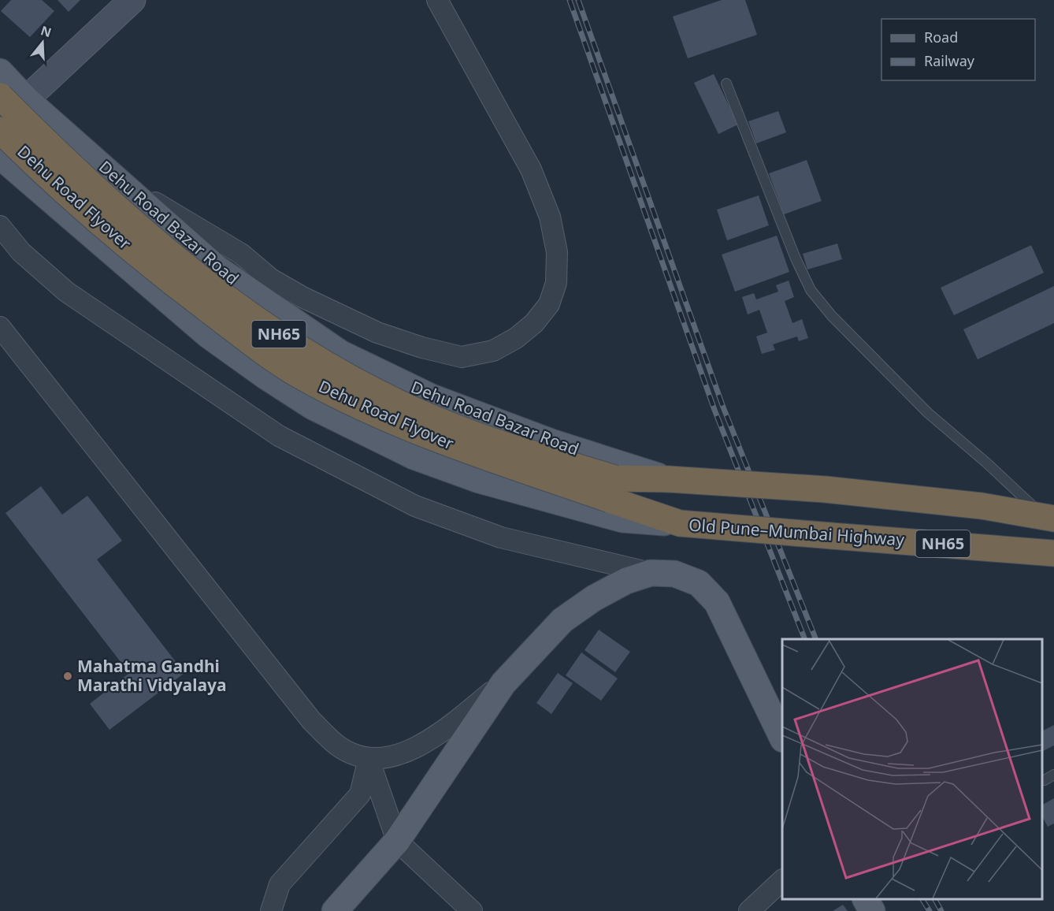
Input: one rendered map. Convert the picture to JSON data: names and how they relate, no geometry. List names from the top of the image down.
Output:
{
  "streets": {
    "highway": ["Dehu Road Flyover", "NH65", "Old Pune–Mumbai Highway"],
    "main road": ["Dehu Road Bazar Road"]
  },
  "crossings": [
    ["Dehu Road Flyover", "Dehu Road Bazar Road"],
    ["Dehu Road Flyover", "Old Pune–Mumbai Highway"]
  ],
  "places": ["Mahatma Gandhi Marathi Vidyalaya"],
  "legend": ["Road", "Railway"],
  "north": "top"
}
